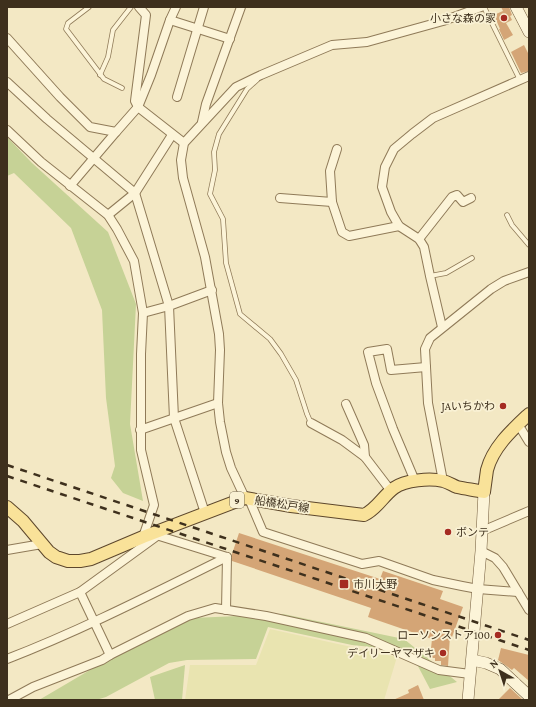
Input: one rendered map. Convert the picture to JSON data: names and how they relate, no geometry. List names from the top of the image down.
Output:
{
  "streets": {
    "main road": ["9", "船橋松戸線"]
  },
  "places": {
    "other": [
      "小さな森の家",
      "JAいちかわ",
      "ボンテ",
      "ローソンストア100",
      "デイリーヤマザキ"
    ],
    "transit": ["市川大野"]
  },
  "north": "top left"
}
